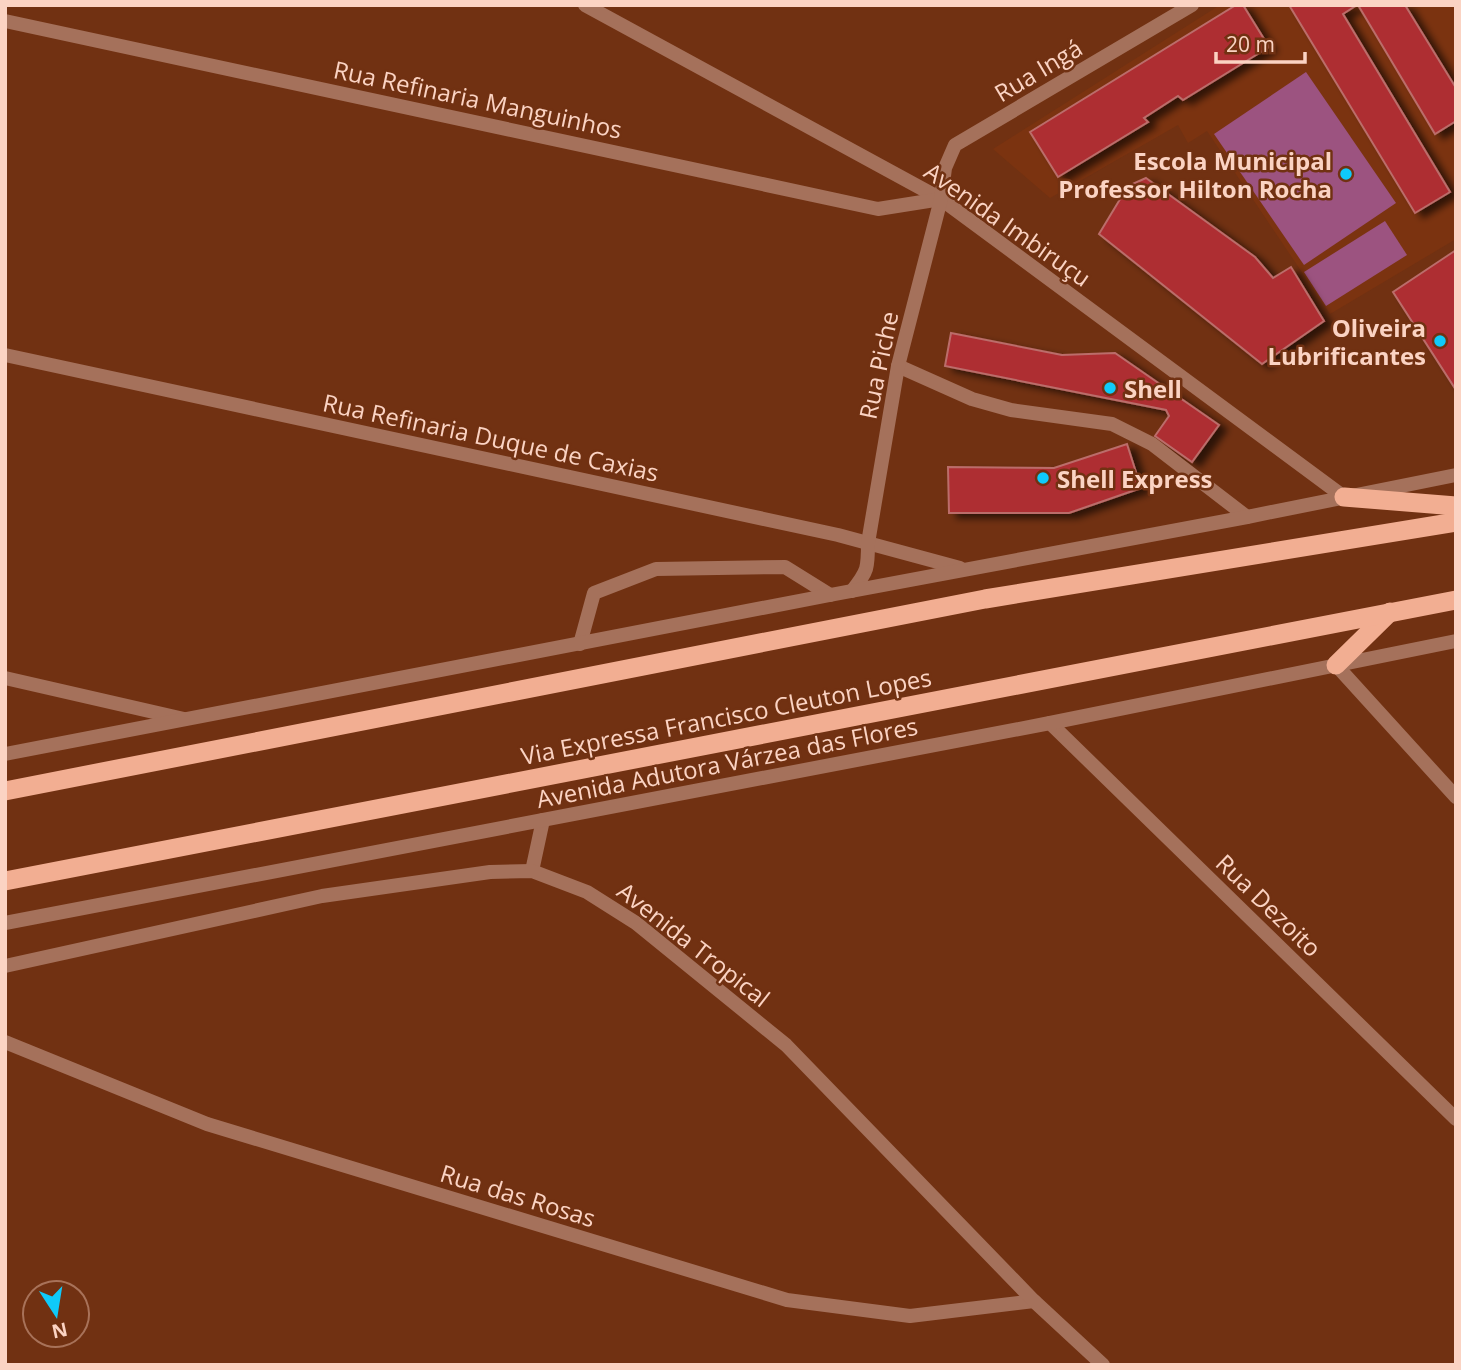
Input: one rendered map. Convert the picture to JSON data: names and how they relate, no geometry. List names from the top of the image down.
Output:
{
  "streets": {
    "highway": ["Via Expressa Francisco Cleuton Lopes"],
    "street": [
      "Rua Ingá",
      "Rua Refinaria Manguinhos",
      "Avenida Imbiruçu",
      "Rua Piche",
      "Rua Refinaria Duque de Caxias",
      "Avenida Adutora Várzea das Flores",
      "Rua Dezoito",
      "Avenida Tropical",
      "Rua das Rosas"
    ]
  },
  "crossings": [
    ["Rua Ingá", "Rua Refinaria Manguinhos"],
    ["Rua Ingá", "Avenida Imbiruçu"],
    ["Rua Ingá", "Rua Piche"],
    ["Rua Refinaria Manguinhos", "Avenida Imbiruçu"],
    ["Rua Refinaria Manguinhos", "Rua Piche"],
    ["Avenida Imbiruçu", "Rua Piche"],
    ["Rua Piche", "Rua Refinaria Duque de Caxias"],
    ["Avenida Adutora Várzea das Flores", "Rua Dezoito"],
    ["Avenida Tropical", "Rua das Rosas"]
  ],
  "places": [
    "Escola Municipal Professor Hilton Rocha",
    "Oliveira Lubrificantes",
    "Shell",
    "Shell Express"
  ],
  "scale_bar": "20 m",
  "north": "bottom"
}
